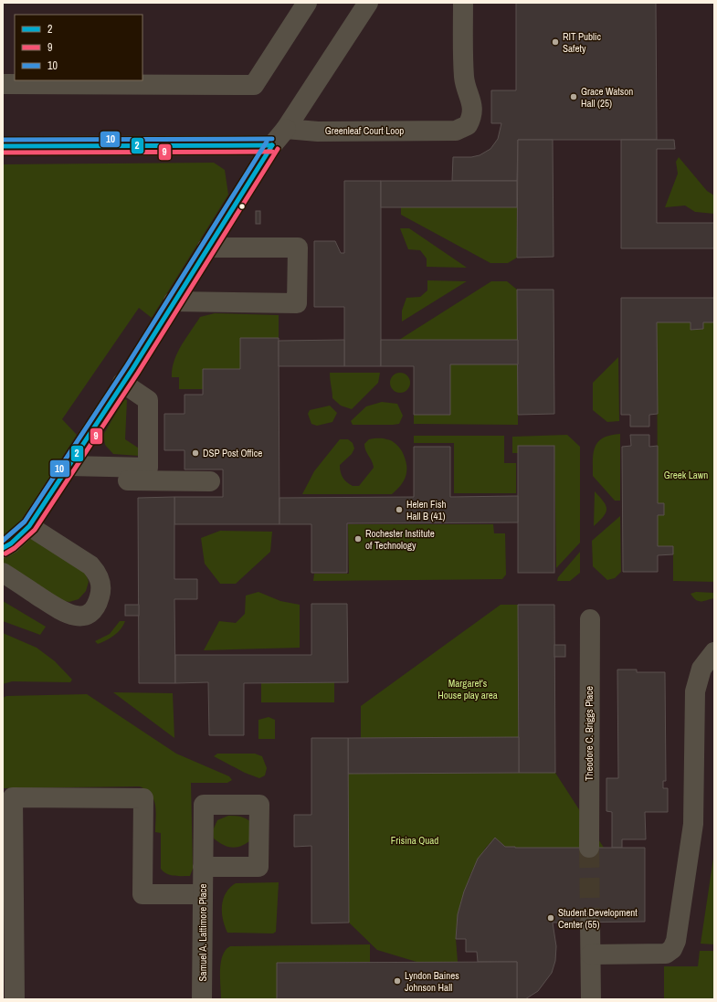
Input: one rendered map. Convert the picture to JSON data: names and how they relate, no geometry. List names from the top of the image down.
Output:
{
  "streets": {
    "street": ["Greenleaf Court Loop", "Theodore C. Briggs Place", "Samuel A. Lattimore Place"]
  },
  "parks": ["Greek Lawn", "Margaret's House play area", "Frisina Quad"],
  "places": [
    "RIT Public Safety",
    "Grace Watson Hall (25)",
    "DSP Post Office",
    "Helen Fish Hall B (41)",
    "Rochester Institute of Technology",
    "Student Development Center (55)",
    "Lyndon Baines Johnson Hall"
  ],
  "lines": ["transit line 10", "transit line 2", "transit line 9"],
  "legend": ["2", "9", "10"]
}
